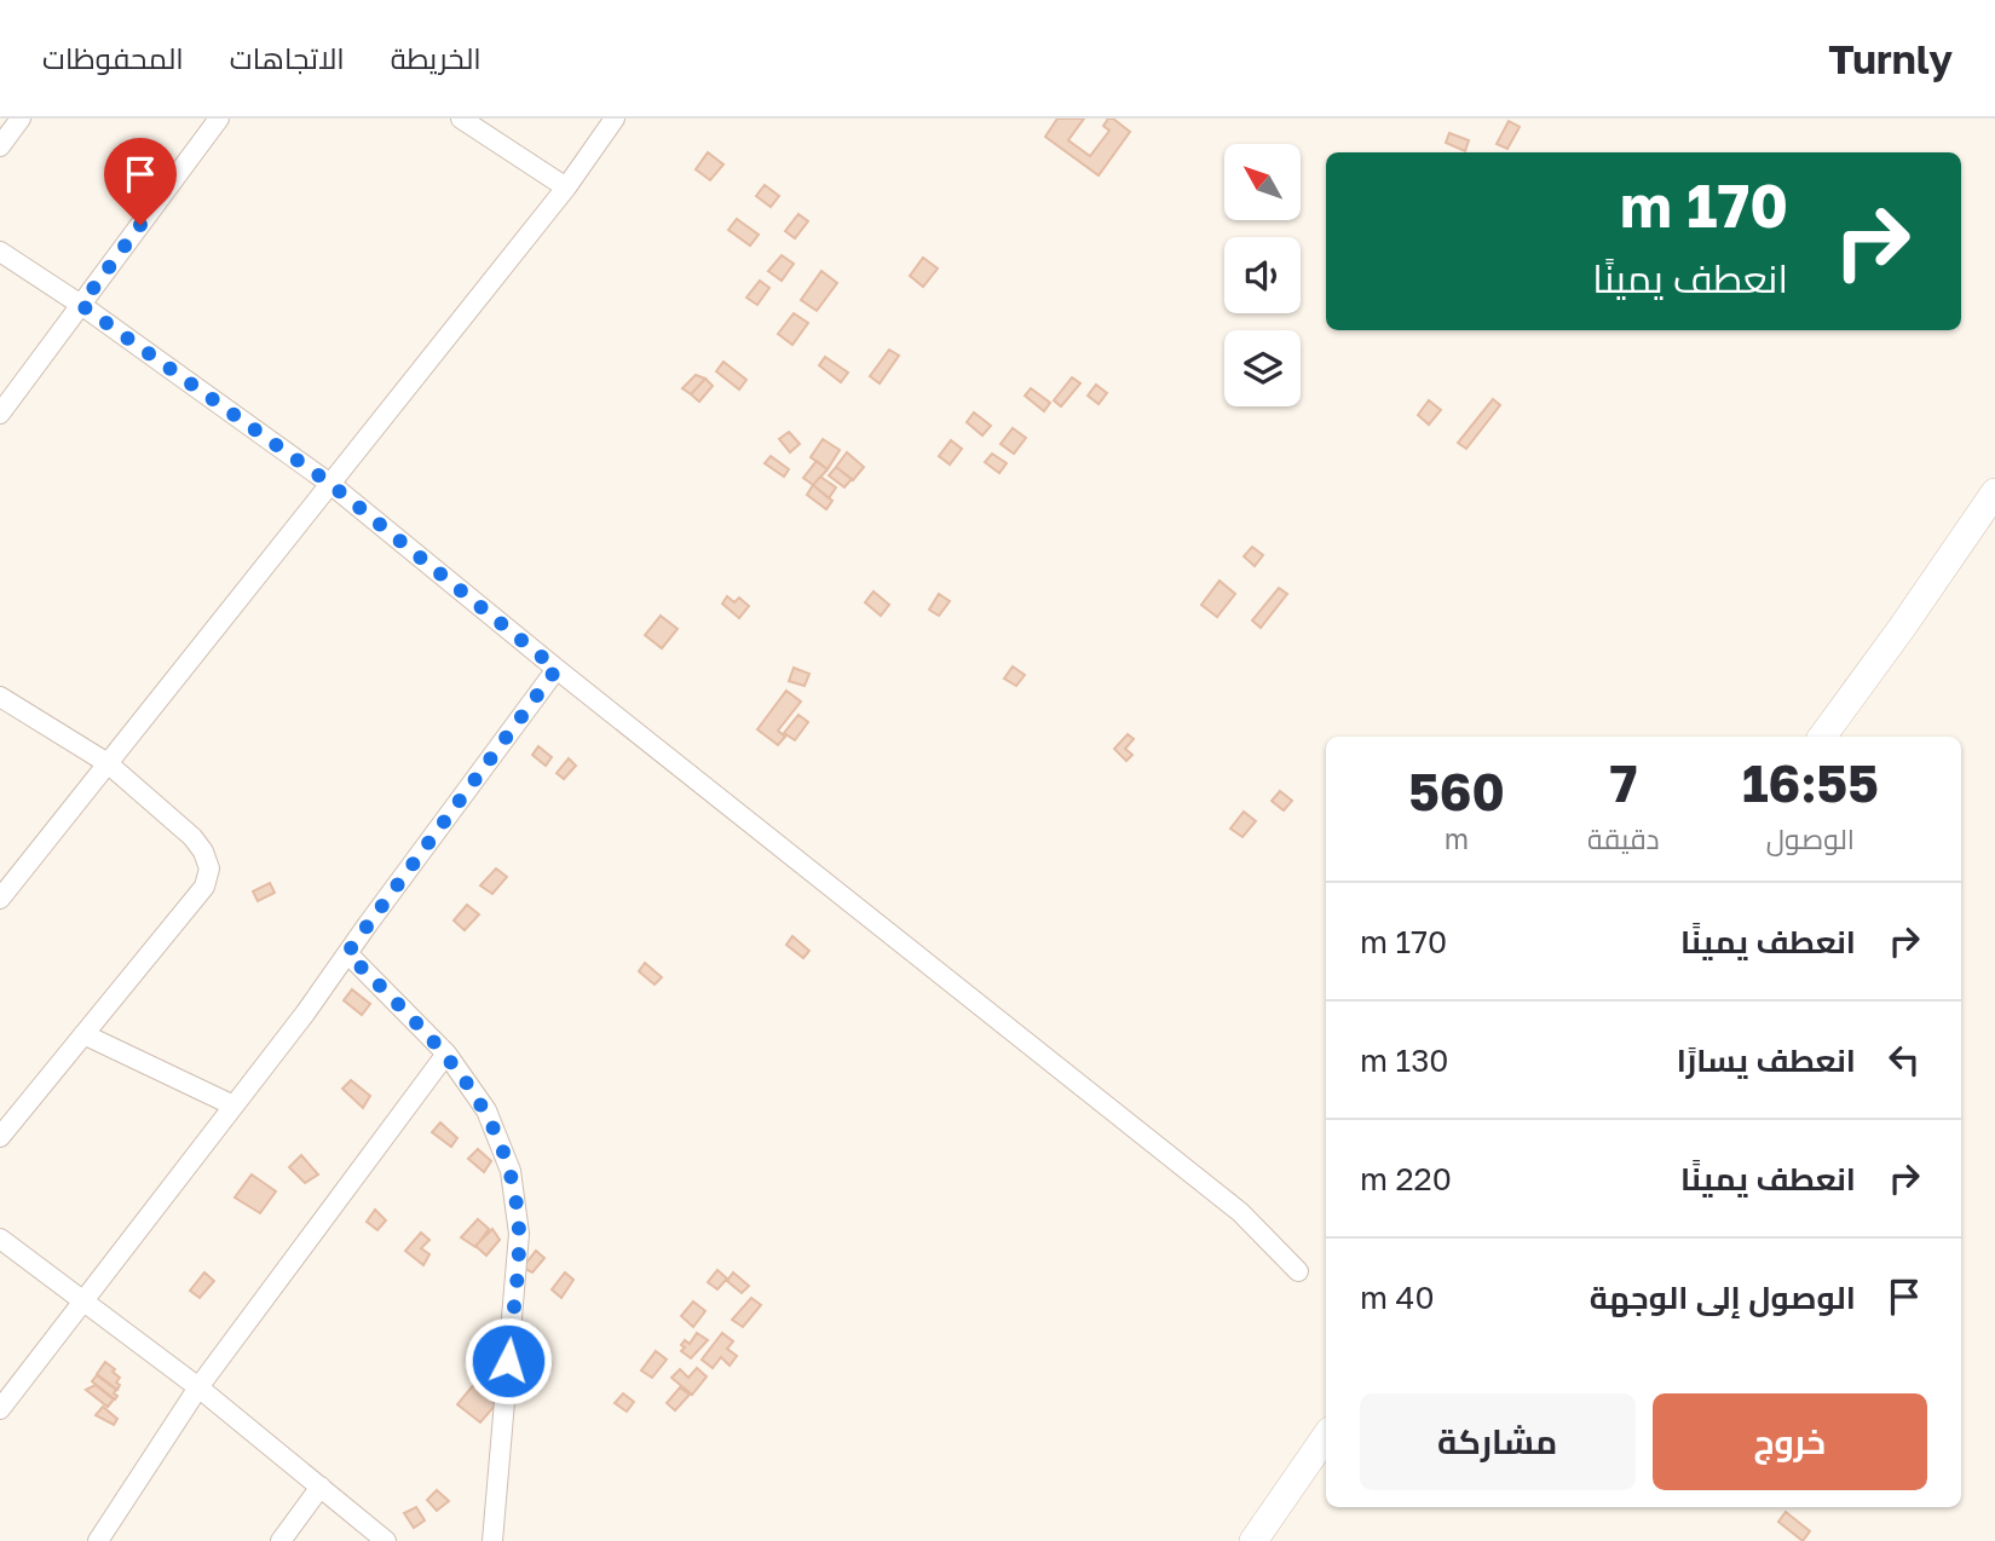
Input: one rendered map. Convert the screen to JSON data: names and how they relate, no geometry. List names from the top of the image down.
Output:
{
  "north": "top left",
  "page": {
    "header": "Turnly",
    "nav": ["الخريطة", "الاتجاهات", "المحفوظات"],
    "turn": ["170 m", "انعطف يمينًا"],
    "eta": [
      "16:55",
      "الوصول",
      "7",
      "دقيقة",
      "560",
      "m"
    ],
    "list": [
      {
        "name": "انعطف يمينًا",
        "value": "170 m"
      },
      {
        "name": "انعطف يسارًا",
        "value": "130 m"
      },
      {
        "name": "انعطف يمينًا",
        "value": "220 m"
      },
      {
        "name": "الوصول إلى الوجهة",
        "value": "40 m"
      }
    ],
    "buttons": ["خروج", "مشاركة"]
  }
}
